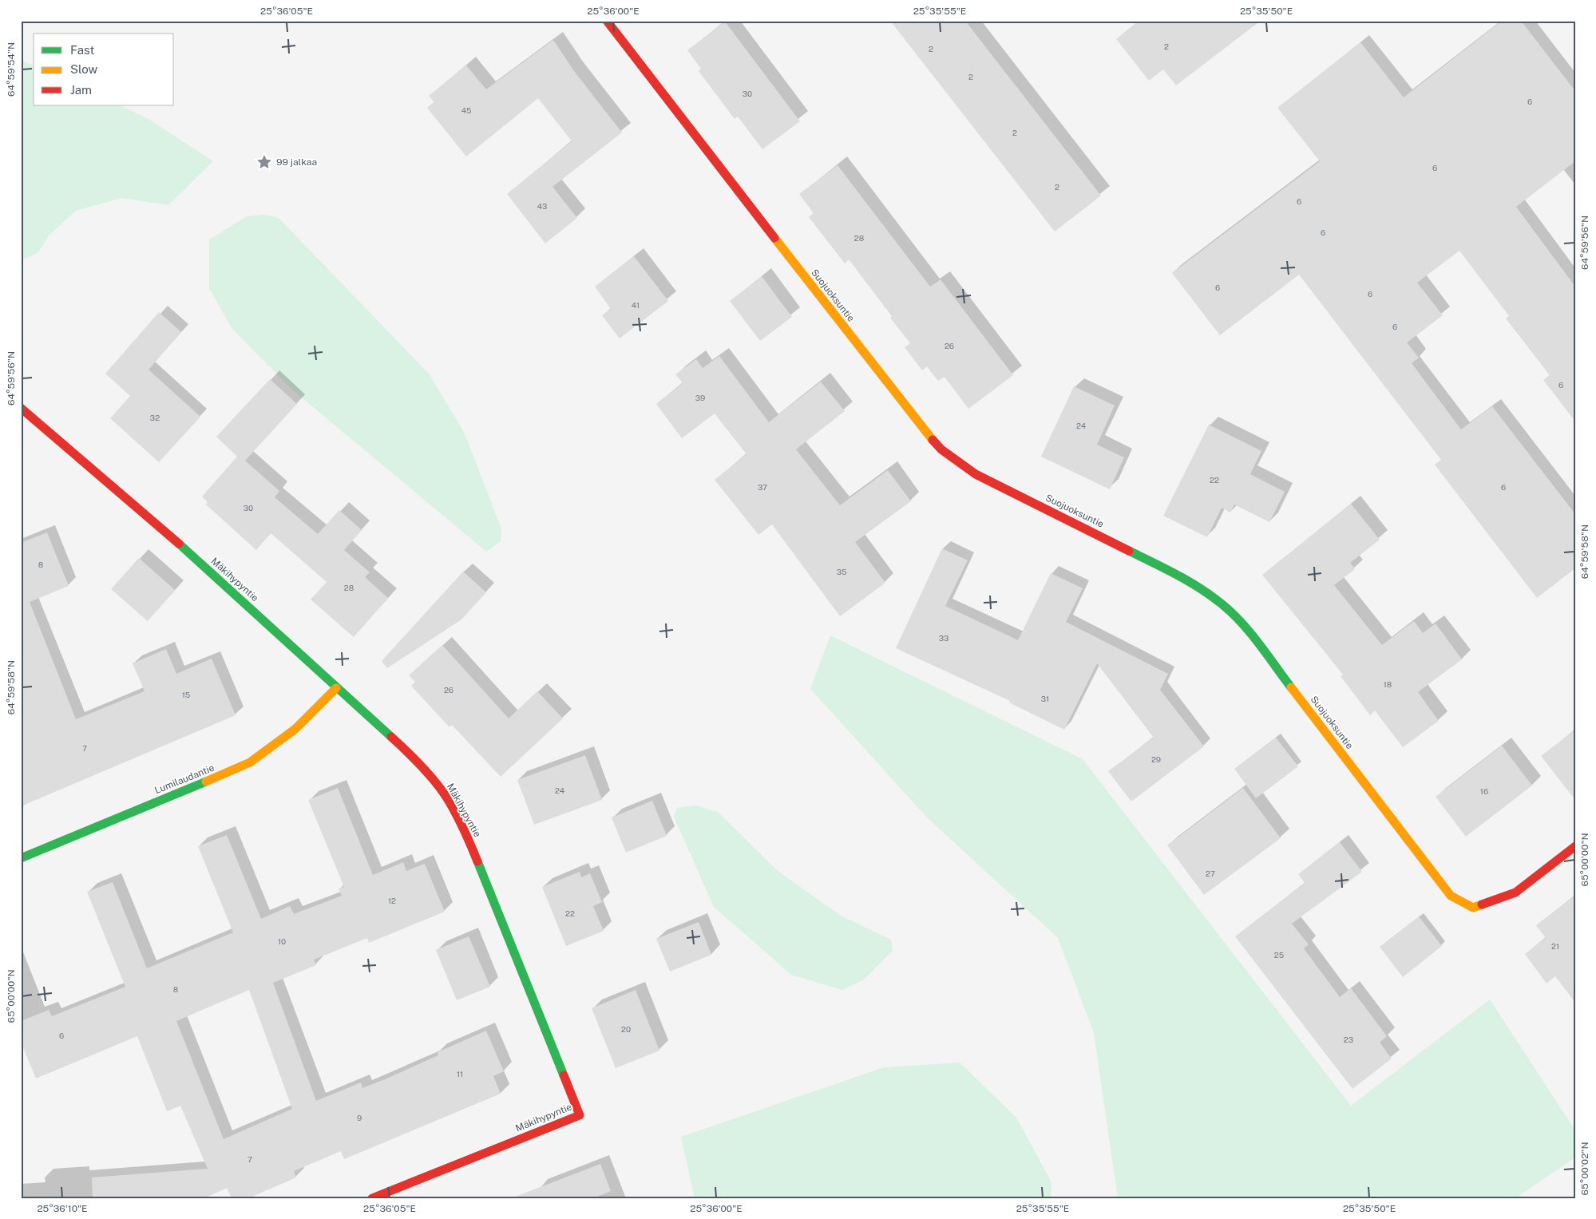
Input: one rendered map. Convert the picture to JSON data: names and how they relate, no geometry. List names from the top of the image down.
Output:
{
  "streets": {
    "street": ["Suojuoksuntie", "Mäkihypyntie", "Lumilaudantie"]
  },
  "crossings": [
    ["Mäkihypyntie", "Lumilaudantie"]
  ],
  "places": {
    "place": ["99 jalkaa"]
  },
  "house_numbers": [
    "2",
    "2",
    "2",
    "30",
    "6",
    "45",
    "2",
    "6",
    "2",
    "6",
    "43",
    "6",
    "28",
    "6",
    "6",
    "41",
    "6",
    "26",
    "6",
    "39",
    "32",
    "24",
    "22",
    "37",
    "6",
    "30",
    "8",
    "35",
    "28",
    "33",
    "18",
    "26",
    "15",
    "31",
    "7",
    "29",
    "24",
    "16",
    "27",
    "12",
    "22",
    "10",
    "21",
    "25",
    "8",
    "20",
    "6",
    "23",
    "11",
    "9",
    "7"
  ],
  "legend": ["Fast", "Slow", "Jam"],
  "coordinates": [
    "25°36'05\"E",
    "25°36'00\"E",
    "25°35'55\"E",
    "25°35'50\"E",
    "64°59'54\"N",
    "64°59'56\"N",
    "64°59'58\"N",
    "65°00'00\"N",
    "65°00'02\"N",
    "25°36'10\"E"
  ]
}
